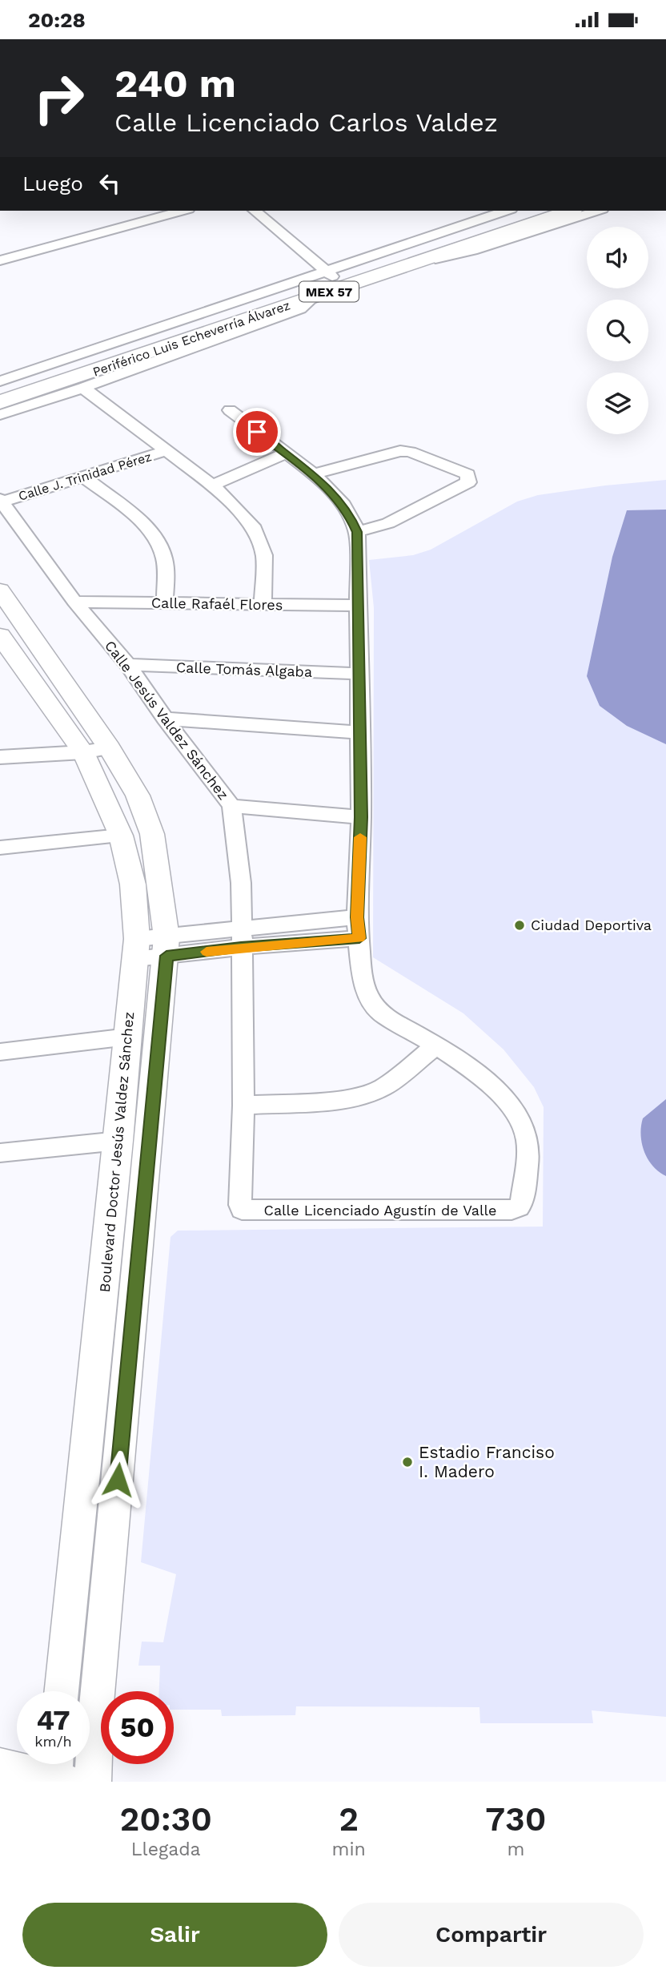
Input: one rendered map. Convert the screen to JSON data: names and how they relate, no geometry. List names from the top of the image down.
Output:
{
  "streets": {
    "highway": ["MEX 57", "Periférico Luis Echeverría Álvarez"],
    "main road": ["Boulevard Doctor Jesús Valdez Sánchez"],
    "street": [
      "Calle J. Trinidad Pérez",
      "Calle Rafaél Flores",
      "Calle Tomás Algaba",
      "Calle Jesús Valdez Sánchez",
      "Calle Licenciado Agustín de Valle"
    ]
  },
  "crossings": [
    ["Calle J. Trinidad Pérez", "Calle Jesús Valdez Sánchez"],
    ["Calle Rafaél Flores", "Calle Jesús Valdez Sánchez"],
    ["Calle Tomás Algaba", "Calle Jesús Valdez Sánchez"],
    ["Calle Jesús Valdez Sánchez", "Calle Licenciado Agustín de Valle"]
  ],
  "places": ["Ciudad Deportiva", "Estadio Franciso I. Madero"],
  "page": {
    "status": "20:28",
    "turn": ["240 m", "Calle Licenciado Carlos Valdez"],
    "then": "Luego",
    "speed": "47 km/h",
    "limit": "50",
    "eta": [
      "20:30",
      "Llegada",
      "2",
      "min",
      "730",
      "m"
    ],
    "buttons": ["Salir", "Compartir"]
  }
}
